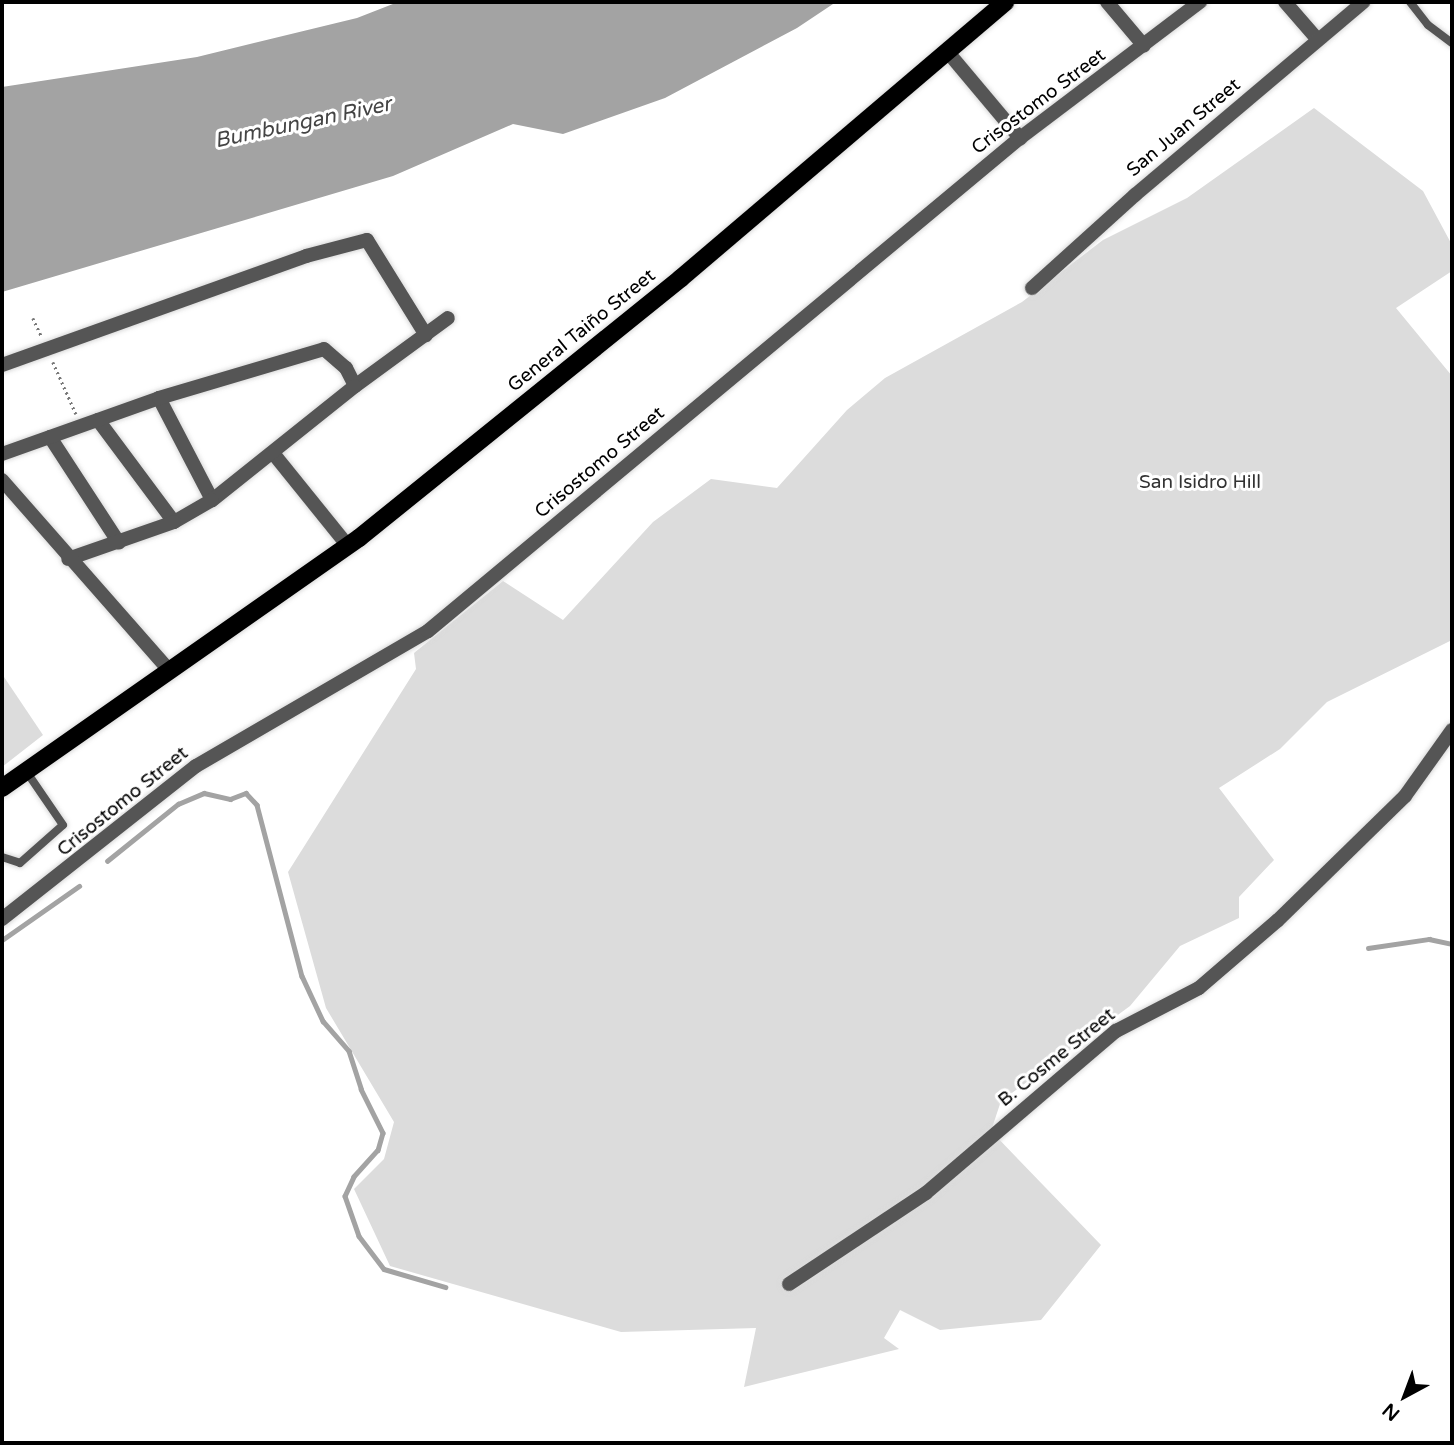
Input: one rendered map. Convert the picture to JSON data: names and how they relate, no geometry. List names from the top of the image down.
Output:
{
  "streets": {
    "main road": ["General Taiño Street"],
    "street": ["Crisostomo Street", "San Juan Street", "B. Cosme Street"]
  },
  "water": ["Bumbungan River"],
  "parks": ["San Isidro Hill"],
  "north": "bottom left"
}
